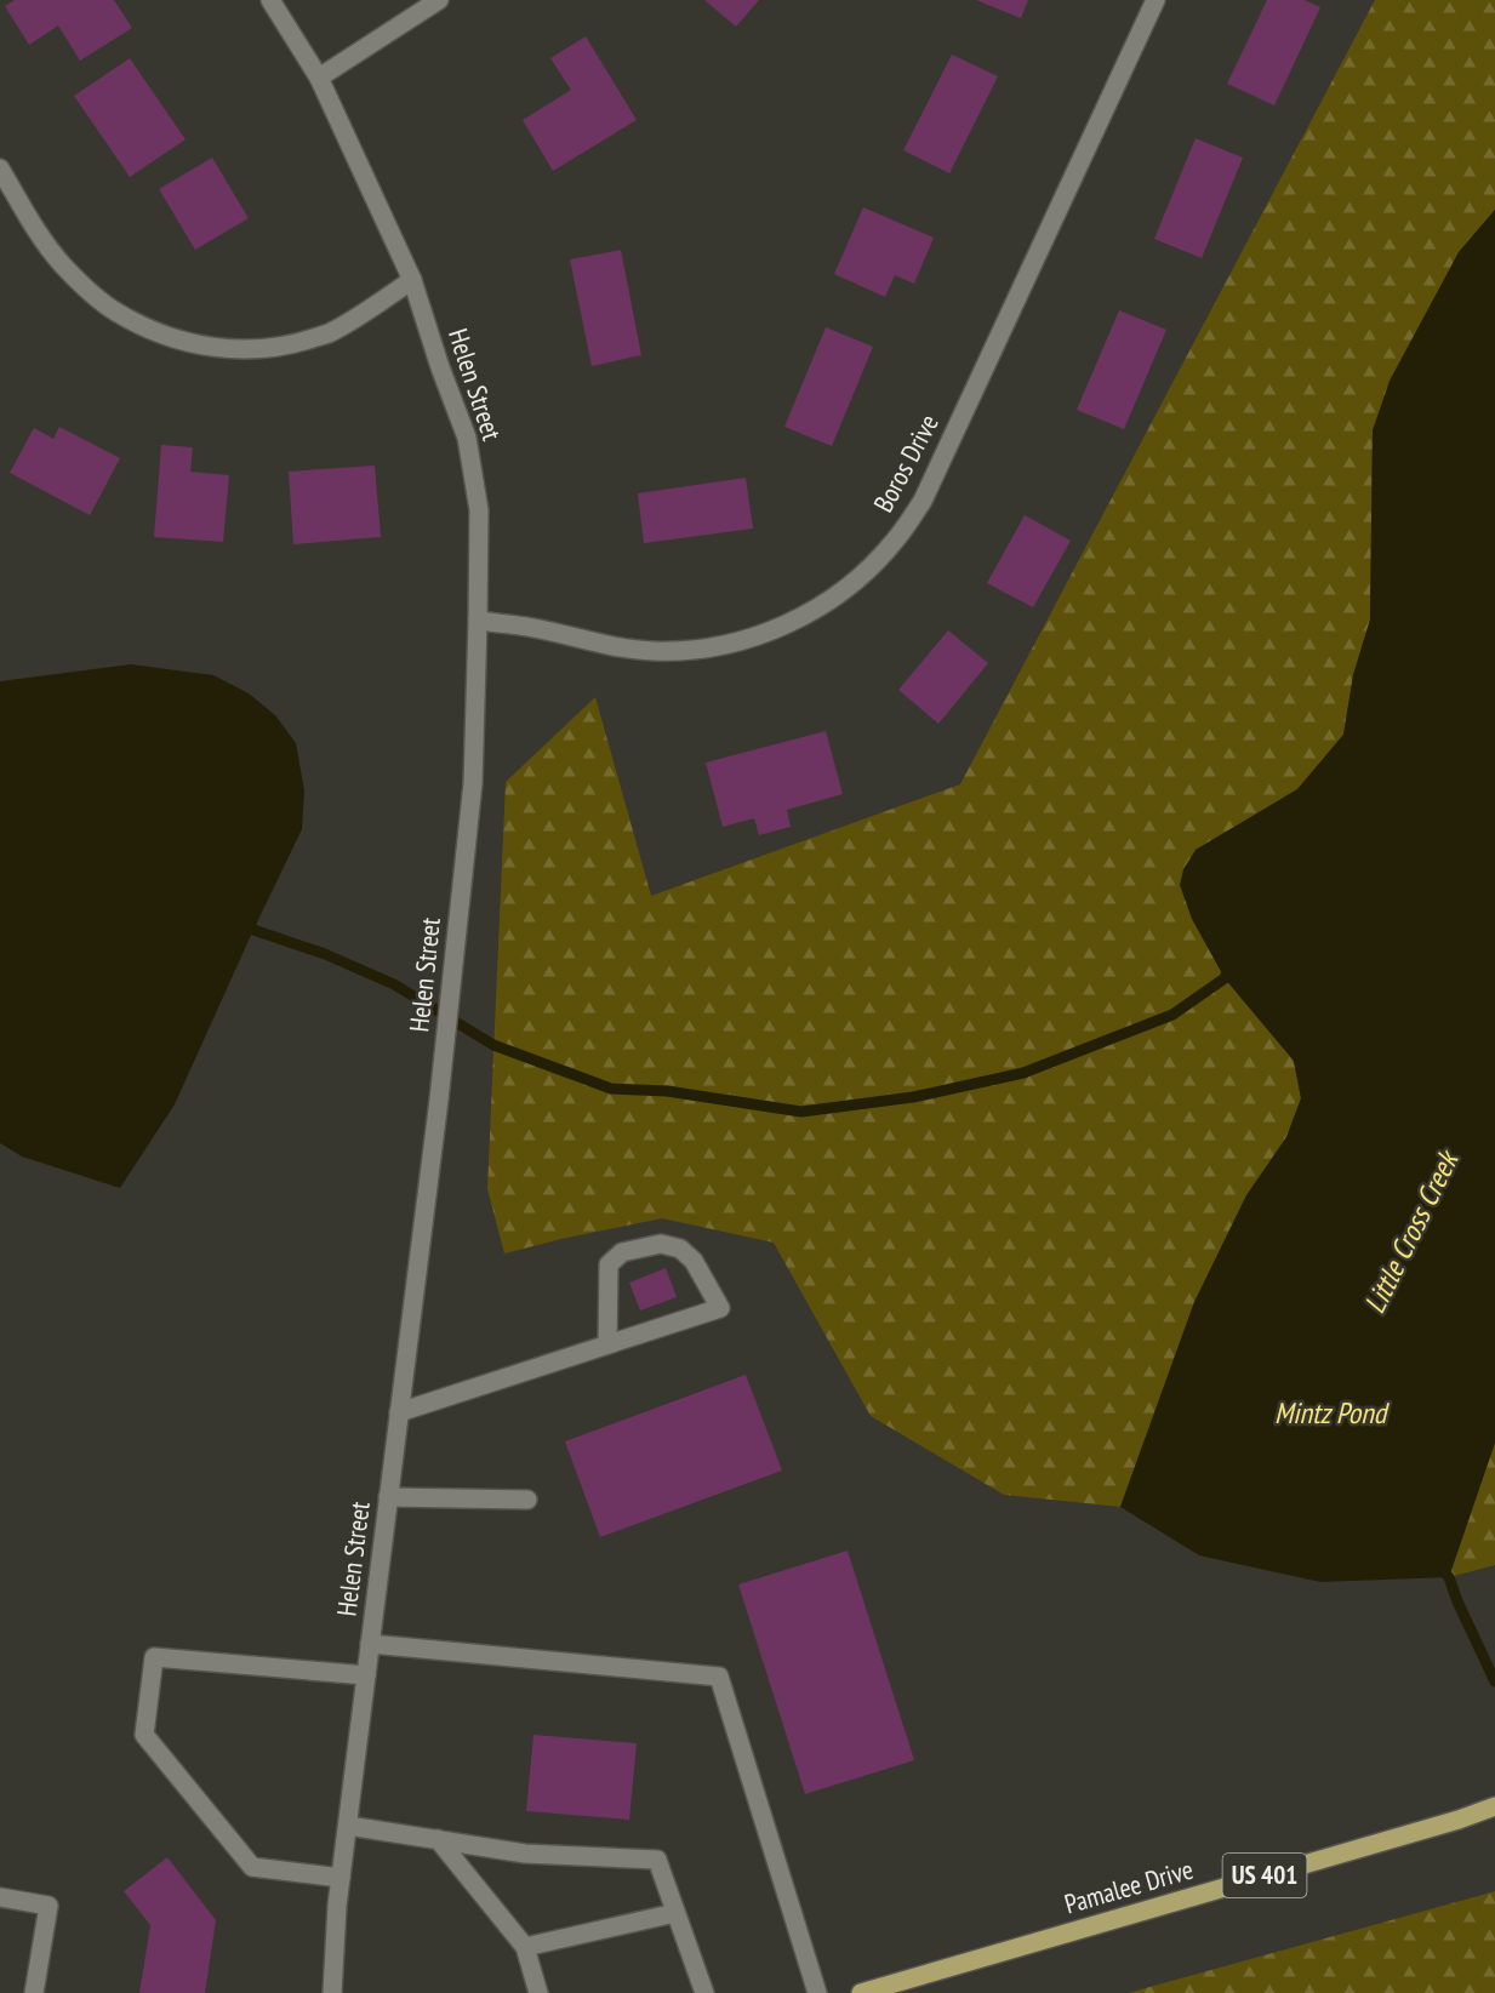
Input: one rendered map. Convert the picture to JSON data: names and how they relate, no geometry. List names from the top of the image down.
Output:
{
  "streets": {
    "main road": ["US 401", "Pamalee Drive"],
    "street": ["Helen Street", "Boros Drive"]
  },
  "crossings": [
    ["Helen Street", "Boros Drive"]
  ],
  "water": ["Little Cross Creek", "Mintz Pond"]
}
